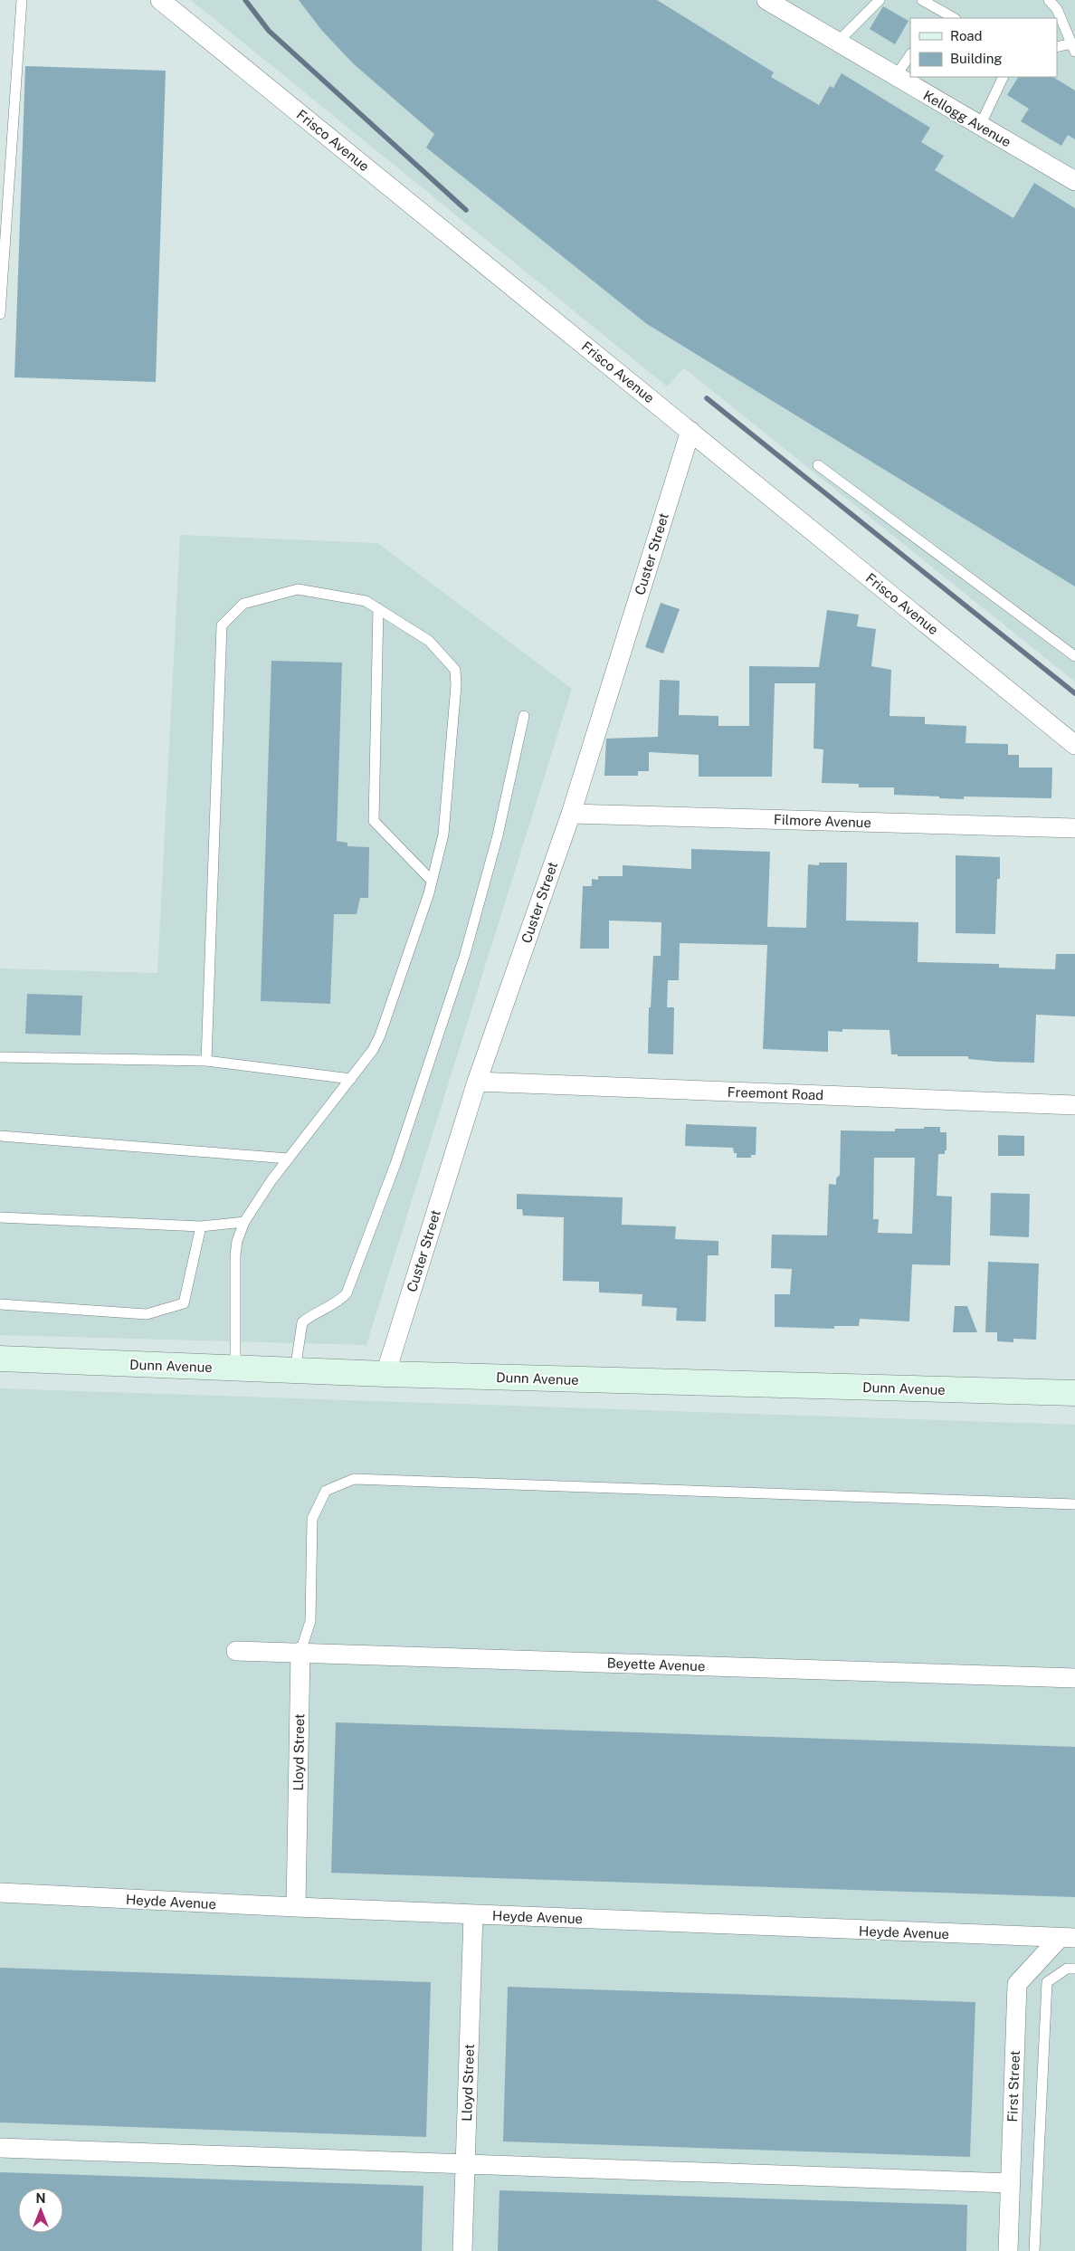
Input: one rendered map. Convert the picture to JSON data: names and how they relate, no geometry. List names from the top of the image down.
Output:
{
  "streets": {
    "main road": ["Dunn Avenue"],
    "street": [
      "Kellogg Avenue",
      "Frisco Avenue",
      "Custer Street",
      "Filmore Avenue",
      "Freemont Road",
      "Beyette Avenue",
      "Lloyd Street",
      "Heyde Avenue",
      "First Street"
    ]
  },
  "crossings": [
    ["Frisco Avenue", "Custer Street"],
    ["Custer Street", "Filmore Avenue"],
    ["Custer Street", "Freemont Road"],
    ["Custer Street", "Dunn Avenue"],
    ["Beyette Avenue", "Lloyd Street"],
    ["Lloyd Street", "Heyde Avenue"],
    ["Heyde Avenue", "First Street"]
  ],
  "legend": ["Road", "Building"],
  "north": "top"
}
